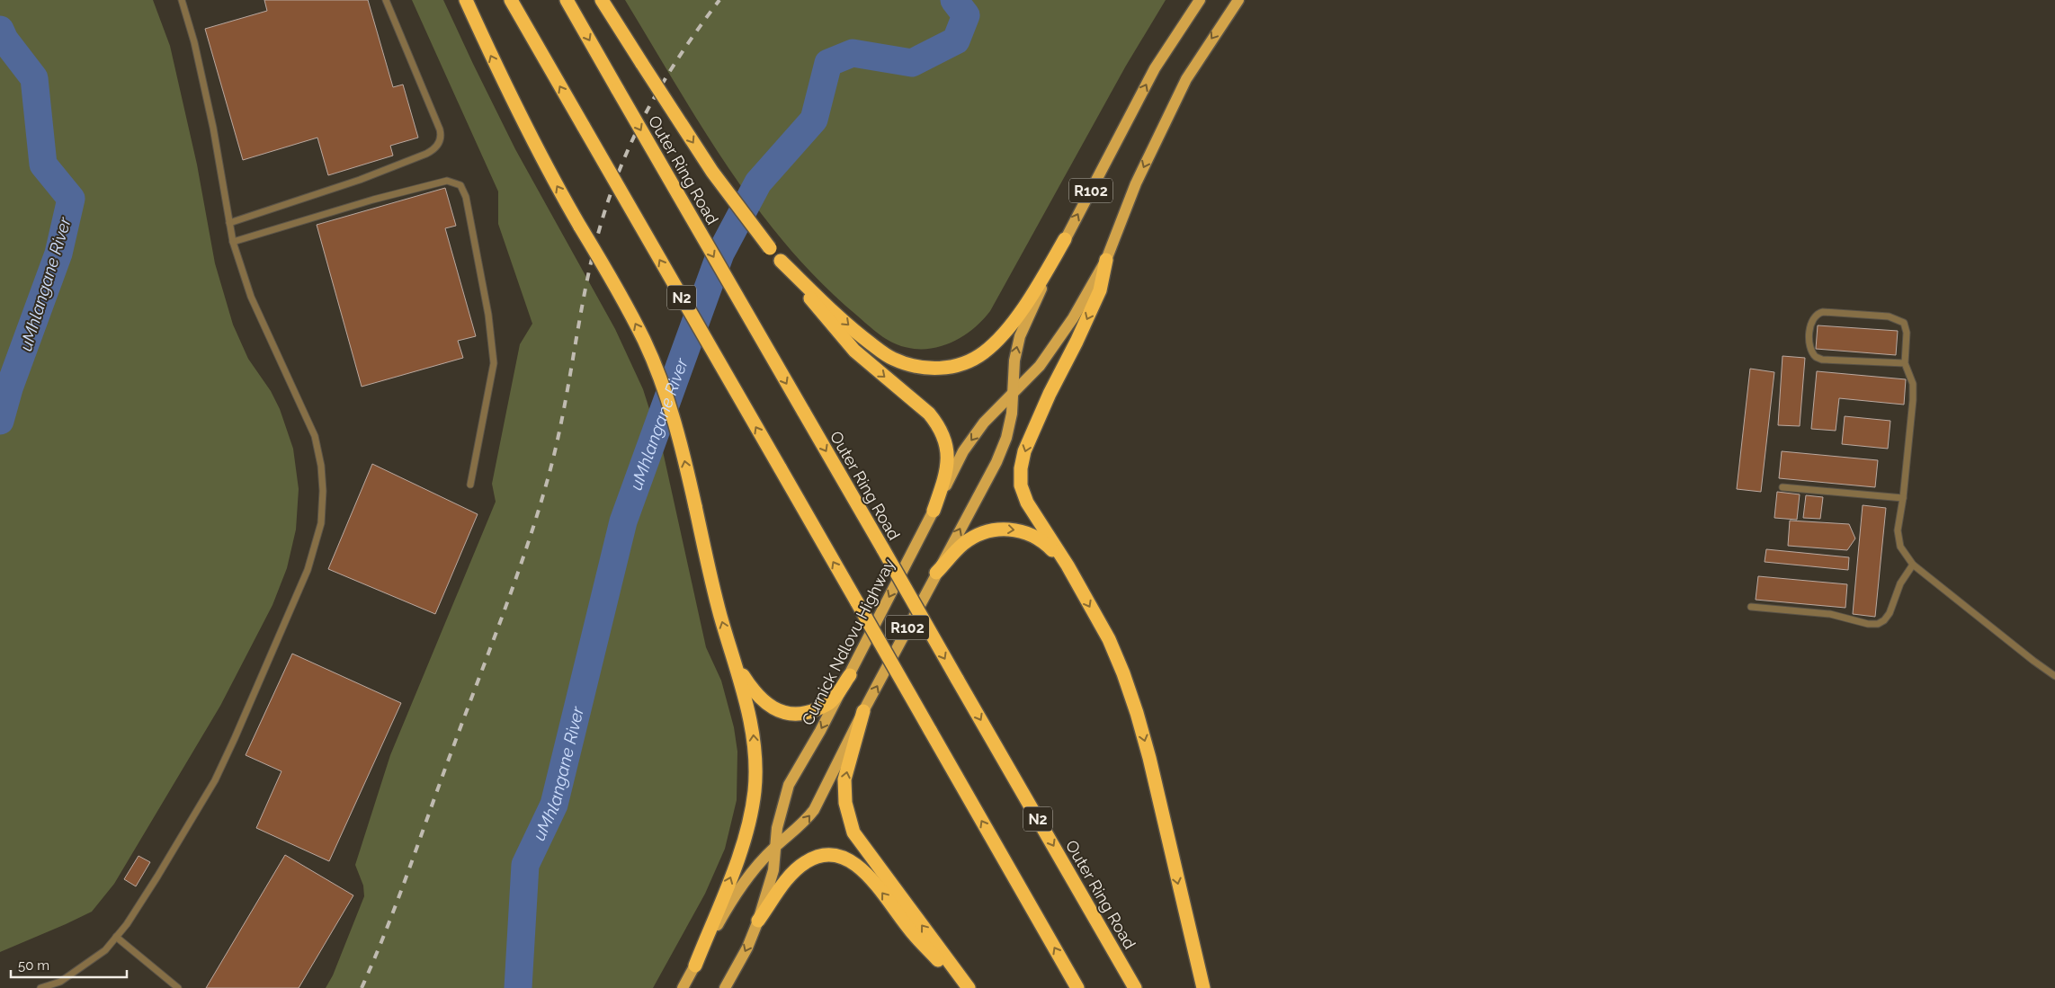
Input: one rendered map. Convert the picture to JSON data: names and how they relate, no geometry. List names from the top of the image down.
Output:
{
  "streets": {
    "highway": ["Outer Ring Road", "N2"],
    "main road": ["R102", "Curnick Ndlovu Highway"]
  },
  "crossings": [
    ["R102", "Curnick Ndlovu Highway"]
  ],
  "water": ["uMhlangane River"],
  "scale_bar": "50 m"
}
